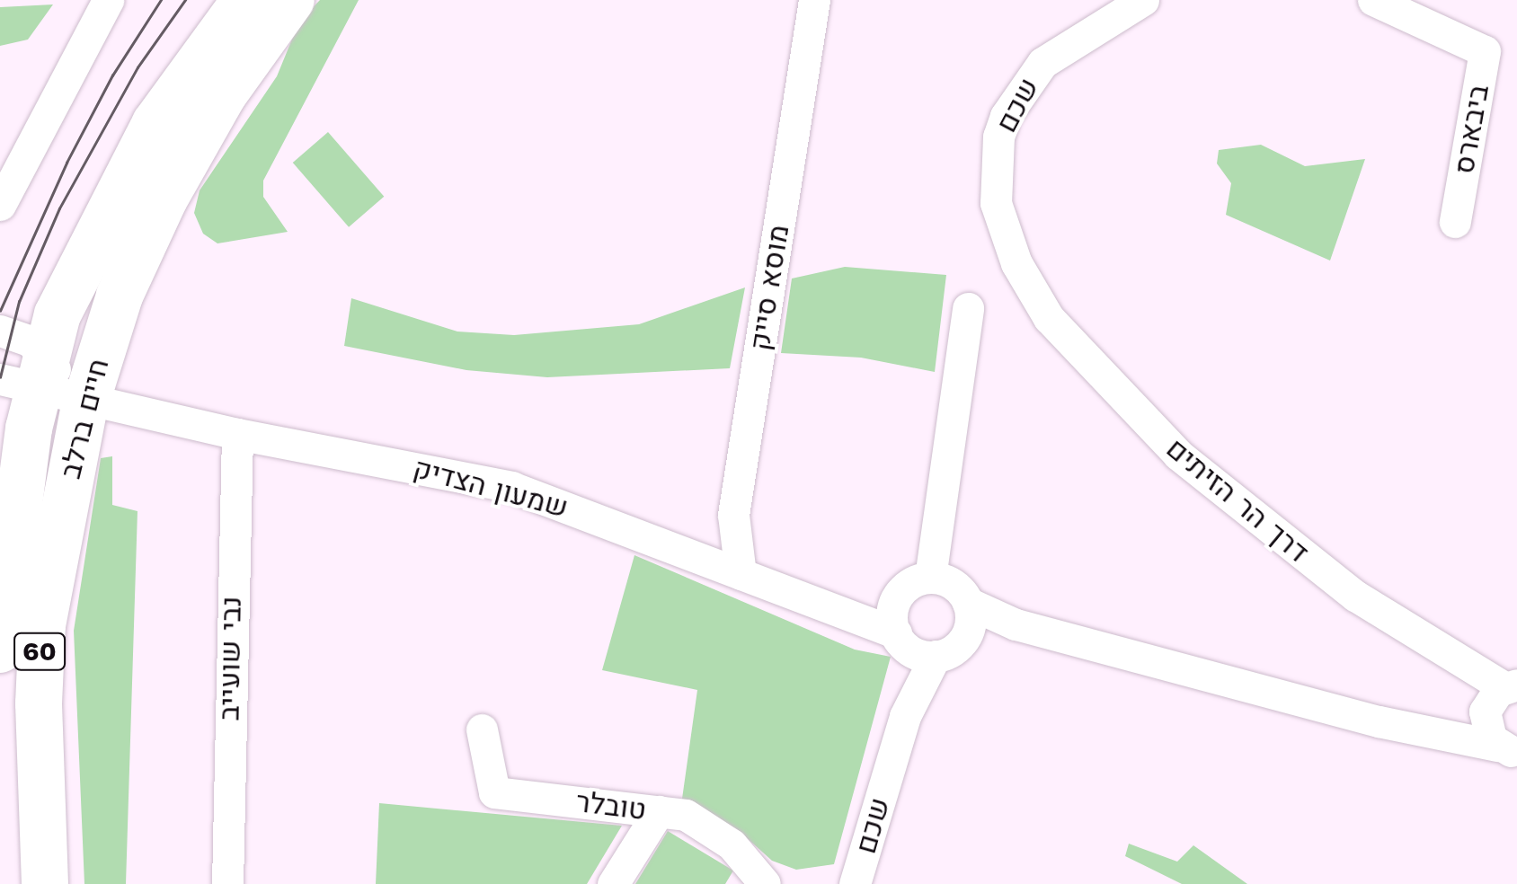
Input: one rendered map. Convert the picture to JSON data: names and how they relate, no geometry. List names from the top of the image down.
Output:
{
  "streets": {
    "highway": ["חיים ברלב", "60"],
    "street": [
      "שכם",
      "ביבארס",
      "מוסא סייק",
      "שמעון הצדיק",
      "דרך הר הזיתים",
      "נבי שועייב",
      "טובלר"
    ]
  },
  "crossings": [
    ["שכם", "שמעון הצדיק"],
    ["שכם", "דרך הר הזיתים"],
    ["מוסא סייק", "שמעון הצדיק"],
    ["חיים ברלב", "שמעון הצדיק"],
    ["שמעון הצדיק", "נבי שועייב"]
  ]
}
